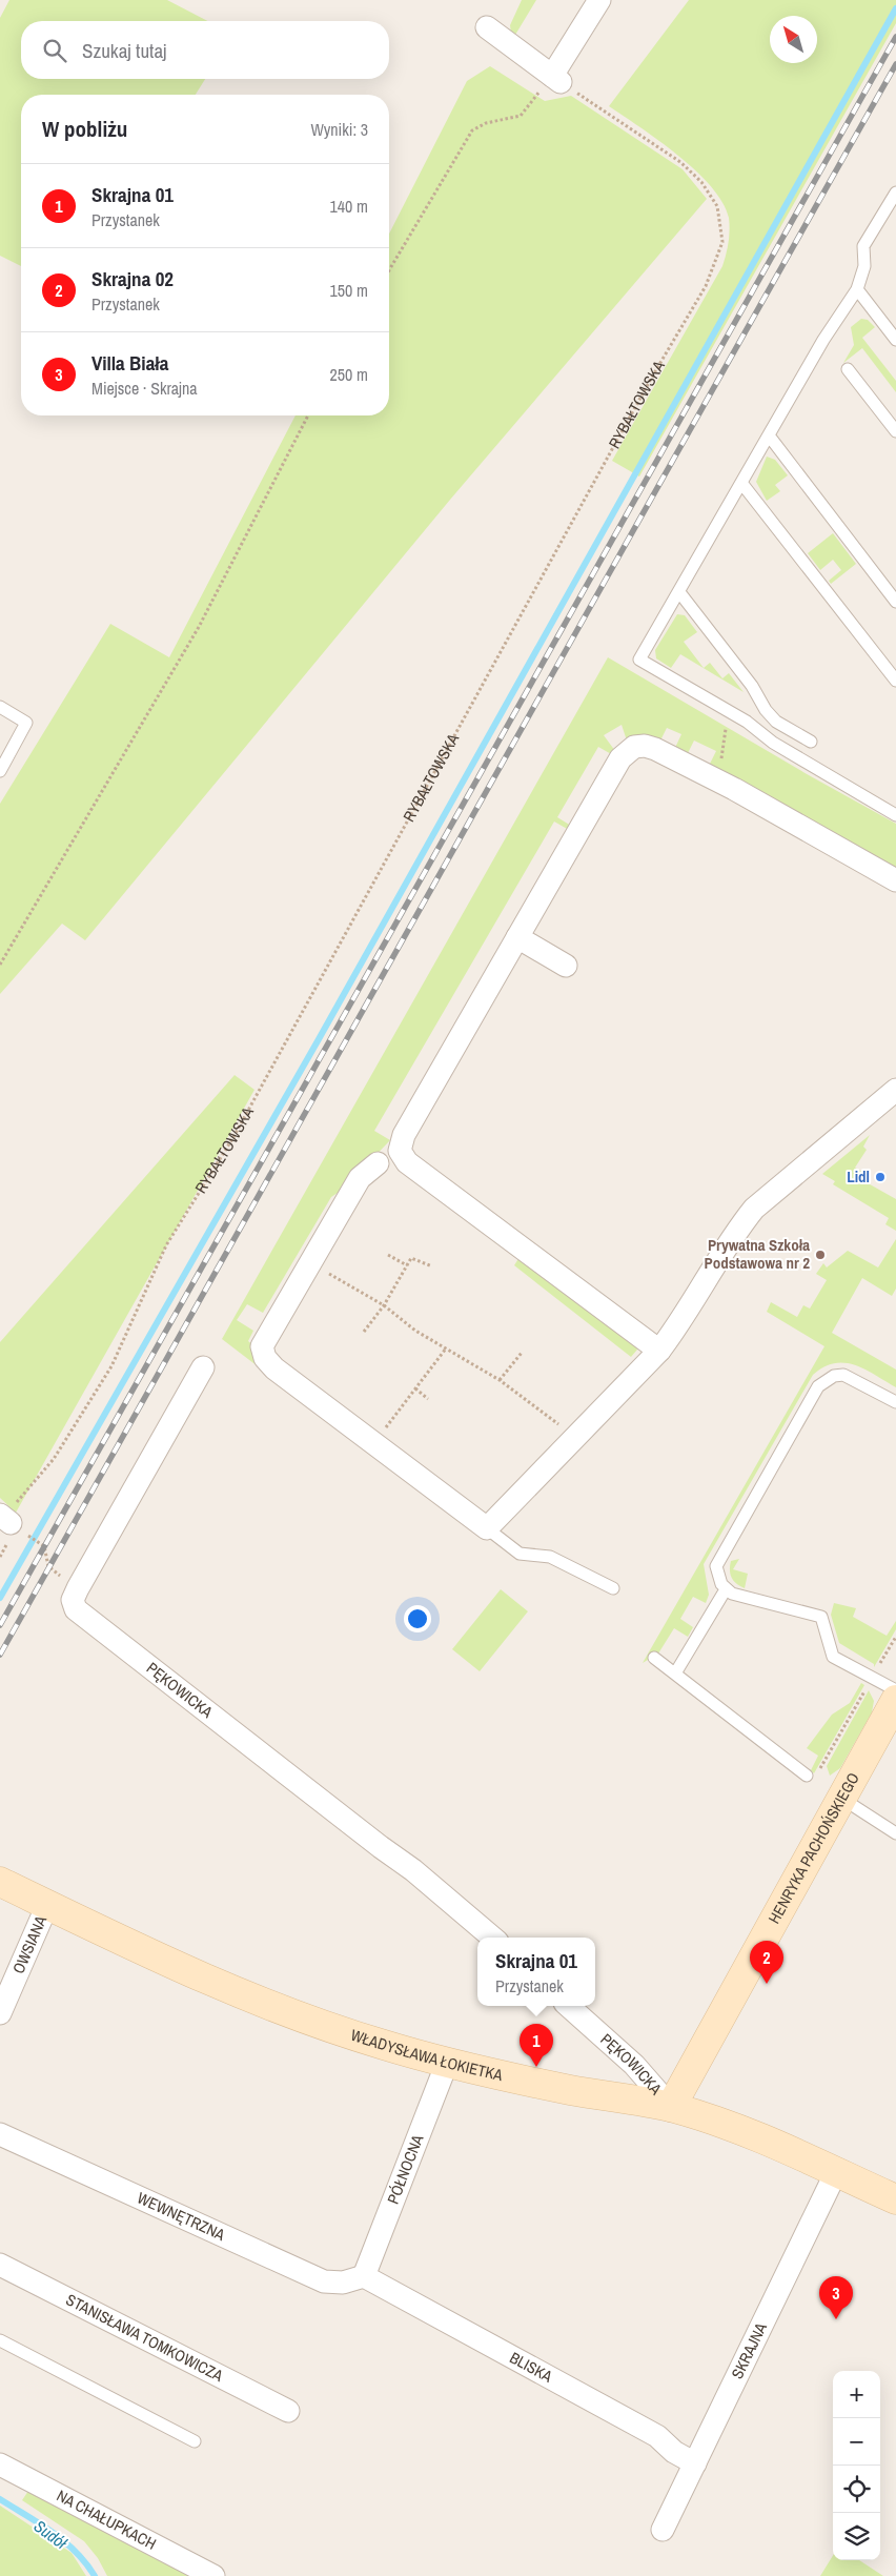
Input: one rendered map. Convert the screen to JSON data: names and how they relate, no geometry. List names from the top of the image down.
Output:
{
  "streets": {
    "street": [
      "PĘKOWICKA",
      "HENRYKA PACHOŃSKIEGO",
      "OWSIANA",
      "WŁADYSŁAWA ŁOKIETKA",
      "PÓŁNOCNA",
      "WEWNĘTRZNA",
      "STANISŁAWA TOMKOWICZA",
      "SKRAJNA",
      "BLISKA",
      "NA CHAŁUPKACH"
    ],
    "path": ["RYBAŁTOWSKA"]
  },
  "crossings": [
    ["PĘKOWICKA", "HENRYKA PACHOŃSKIEGO"],
    ["PĘKOWICKA", "WŁADYSŁAWA ŁOKIETKA"],
    ["HENRYKA PACHOŃSKIEGO", "WŁADYSŁAWA ŁOKIETKA"],
    ["OWSIANA", "WŁADYSŁAWA ŁOKIETKA"],
    ["WŁADYSŁAWA ŁOKIETKA", "PÓŁNOCNA"],
    ["WŁADYSŁAWA ŁOKIETKA", "SKRAJNA"],
    ["PÓŁNOCNA", "WEWNĘTRZNA"],
    ["PÓŁNOCNA", "BLISKA"],
    ["WEWNĘTRZNA", "BLISKA"],
    ["SKRAJNA", "BLISKA"]
  ],
  "water": ["Sudół"],
  "places": ["Lidl", "Prywatna Szkoła Podstawowa nr 2"],
  "north": "top left",
  "page": {
    "search": "Szukaj tutaj",
    "heading": ["W pobliżu", "Wyniki: 3"],
    "list": [
      {
        "mark": "1",
        "name": "Skrajna 01",
        "note": "Przystanek",
        "value": "140 m"
      },
      {
        "mark": "2",
        "name": "Skrajna 02",
        "note": "Przystanek",
        "value": "150 m"
      },
      {
        "mark": "3",
        "name": "Villa Biała",
        "note": "Miejsce · Skrajna",
        "value": "250 m"
      }
    ],
    "popup": ["Skrajna 01", "Przystanek"],
    "pins": ["2", "1", "3"],
    "map_buttons": ["+", "−"]
  }
}
